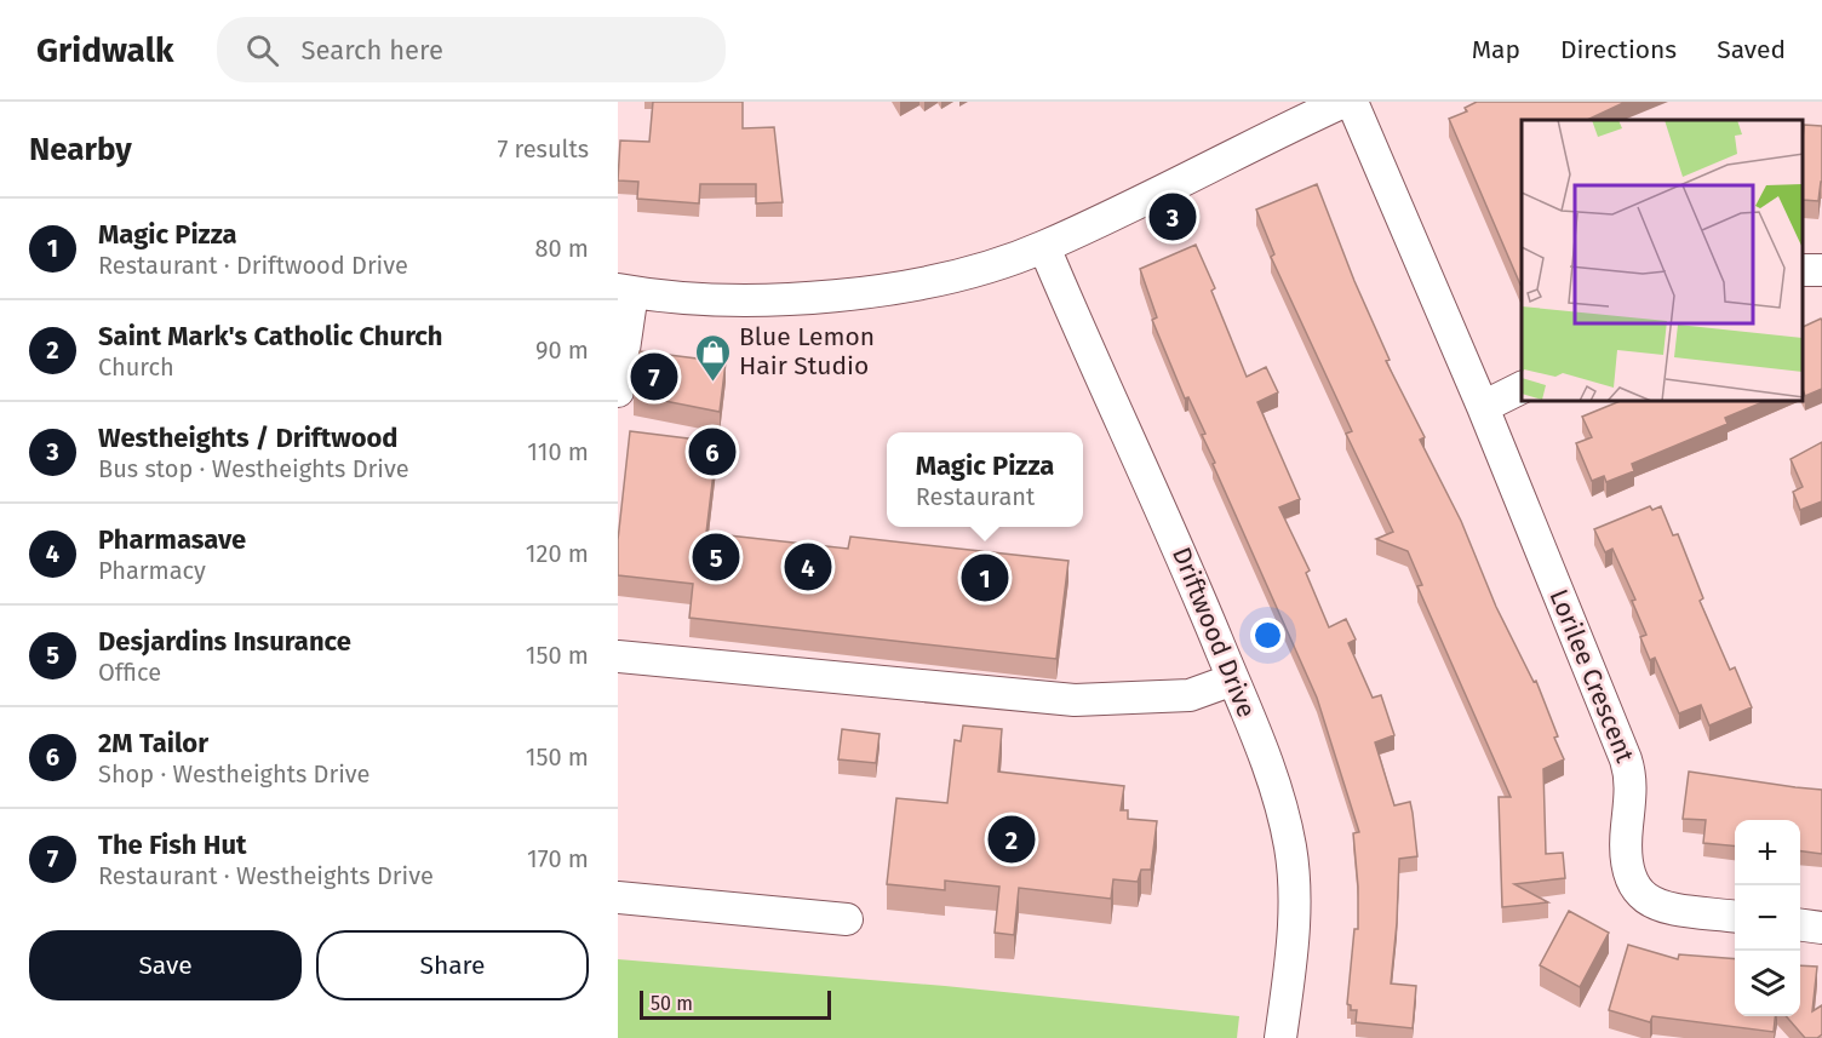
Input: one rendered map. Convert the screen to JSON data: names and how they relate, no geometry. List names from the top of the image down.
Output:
{
  "streets": {
    "street": ["Driftwood Drive", "Lorilee Crescent"]
  },
  "places": {
    "shop": ["Blue Lemon Hair Studio"]
  },
  "scale_bar": "50 m",
  "page": {
    "header": "Gridwalk",
    "search": "Search here",
    "nav": ["Map", "Directions", "Saved"],
    "heading": ["Nearby", "7 results"],
    "pins": [
      "3",
      "7",
      "6",
      "5",
      "4",
      "1",
      "2"
    ],
    "list": [
      {
        "mark": "1",
        "name": "Magic Pizza",
        "note": "Restaurant · Driftwood Drive",
        "value": "80 m"
      },
      {
        "mark": "2",
        "name": "Saint Mark's Catholic Church",
        "note": "Church",
        "value": "90 m"
      },
      {
        "mark": "3",
        "name": "Westheights / Driftwood",
        "note": "Bus stop · Westheights Drive",
        "value": "110 m"
      },
      {
        "mark": "4",
        "name": "Pharmasave",
        "note": "Pharmacy",
        "value": "120 m"
      },
      {
        "mark": "5",
        "name": "Desjardins Insurance",
        "note": "Office",
        "value": "150 m"
      },
      {
        "mark": "6",
        "name": "2M Tailor",
        "note": "Shop · Westheights Drive",
        "value": "150 m"
      },
      {
        "mark": "7",
        "name": "The Fish Hut",
        "note": "Restaurant · Westheights Drive",
        "value": "170 m"
      }
    ],
    "popup": ["Magic Pizza", "Restaurant"],
    "map_buttons": ["+", "−"],
    "buttons": ["Save", "Share"],
    "scale": "50 m"
  }
}
